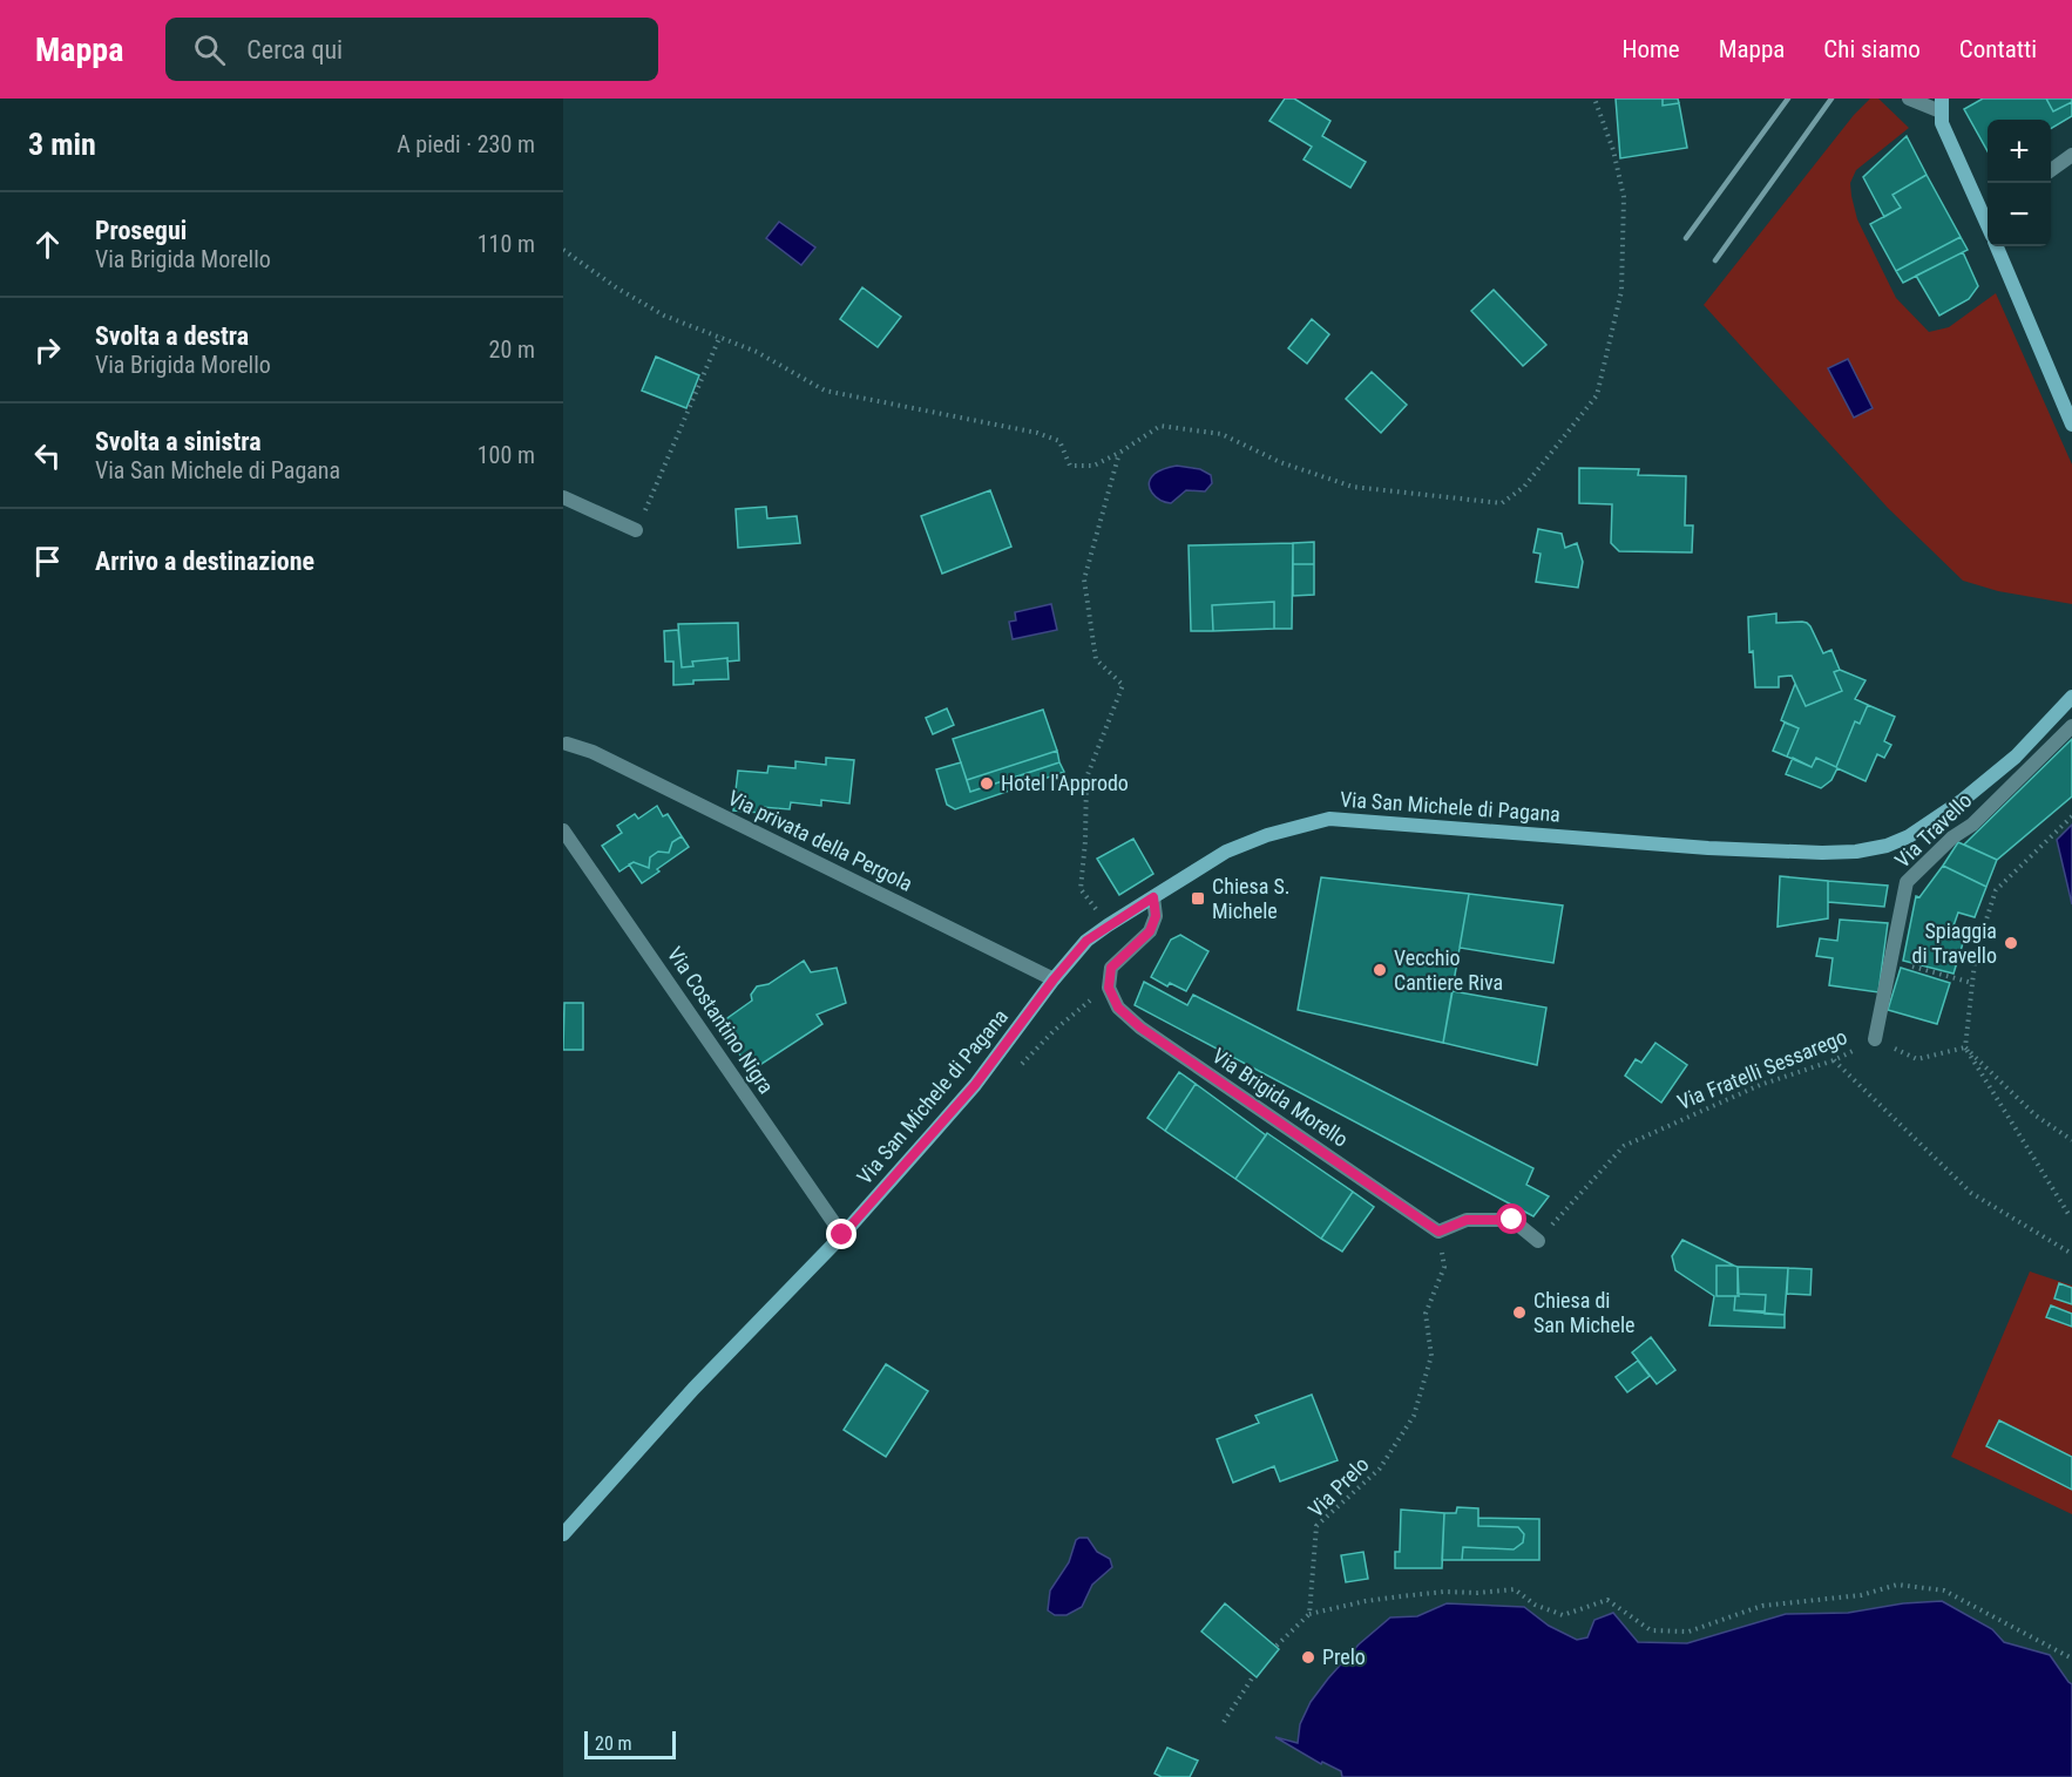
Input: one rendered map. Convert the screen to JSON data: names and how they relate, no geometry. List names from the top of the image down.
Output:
{
  "streets": {
    "main road": ["Via San Michele di Pagana"],
    "street": [
      "Via Travello",
      "Via privata della Pergola",
      "Via Costantino Nigra",
      "Via Brigida Morello"
    ],
    "path": ["Via Fratelli Sessarego", "Via Prelo"]
  },
  "crossings": [
    ["Via San Michele di Pagana", "Via privata della Pergola"],
    ["Via San Michele di Pagana", "Via Costantino Nigra"],
    ["Via San Michele di Pagana", "Via Brigida Morello"],
    ["Via Travello", "Via Fratelli Sessarego"],
    ["Via Fratelli Sessarego", "Via Brigida Morello"]
  ],
  "places": {
    "other": [
      "Hotel l'Approdo",
      "Spiaggia di Travello",
      "Vecchio Cantiere Riva",
      "Chiesa di San Michele",
      "Prelo"
    ],
    "transit": ["Chiesa S. Michele"]
  },
  "scale_bar": "20 m",
  "page": {
    "header": "Mappa",
    "search": "Cerca qui",
    "nav": [
      "Home",
      "Mappa",
      "Chi siamo",
      "Contatti"
    ],
    "heading": ["3 min", "A piedi · 230 m"],
    "map_buttons": ["+", "−"],
    "list": [
      ["Prosegui", "Via Brigida Morello", "110 m"],
      ["Svolta a destra", "Via Brigida Morello", "20 m"],
      ["Svolta a sinistra", "Via San Michele di Pagana", "100 m"],
      "Arrivo a destinazione"
    ],
    "scale": "20 m"
  }
}
